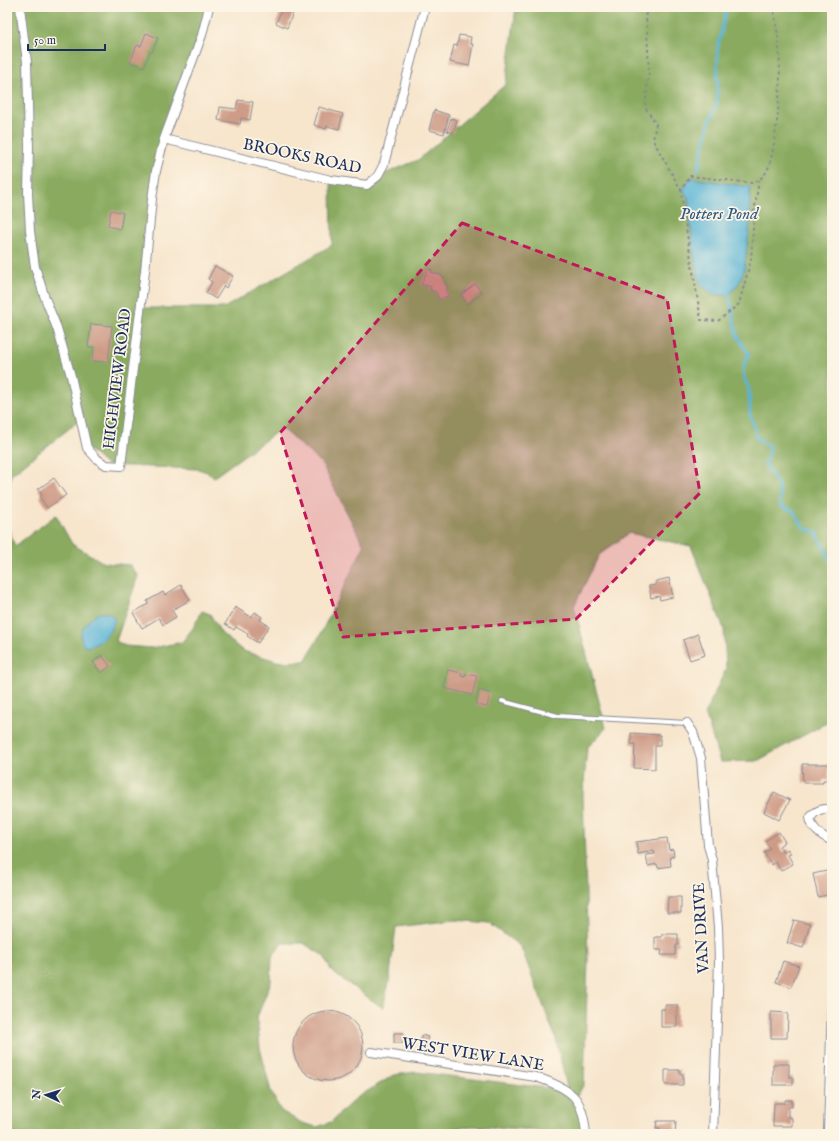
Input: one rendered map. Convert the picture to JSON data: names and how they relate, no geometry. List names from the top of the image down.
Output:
{
  "streets": {
    "street": [
      "BROOKS ROAD",
      "HIGHVIEW ROAD",
      "VAN DRIVE",
      "WEST VIEW LANE"
    ]
  },
  "crossings": [
    ["BROOKS ROAD", "HIGHVIEW ROAD"]
  ],
  "water": ["Potters Pond"],
  "scale_bar": "50 m",
  "north": "left"
}
